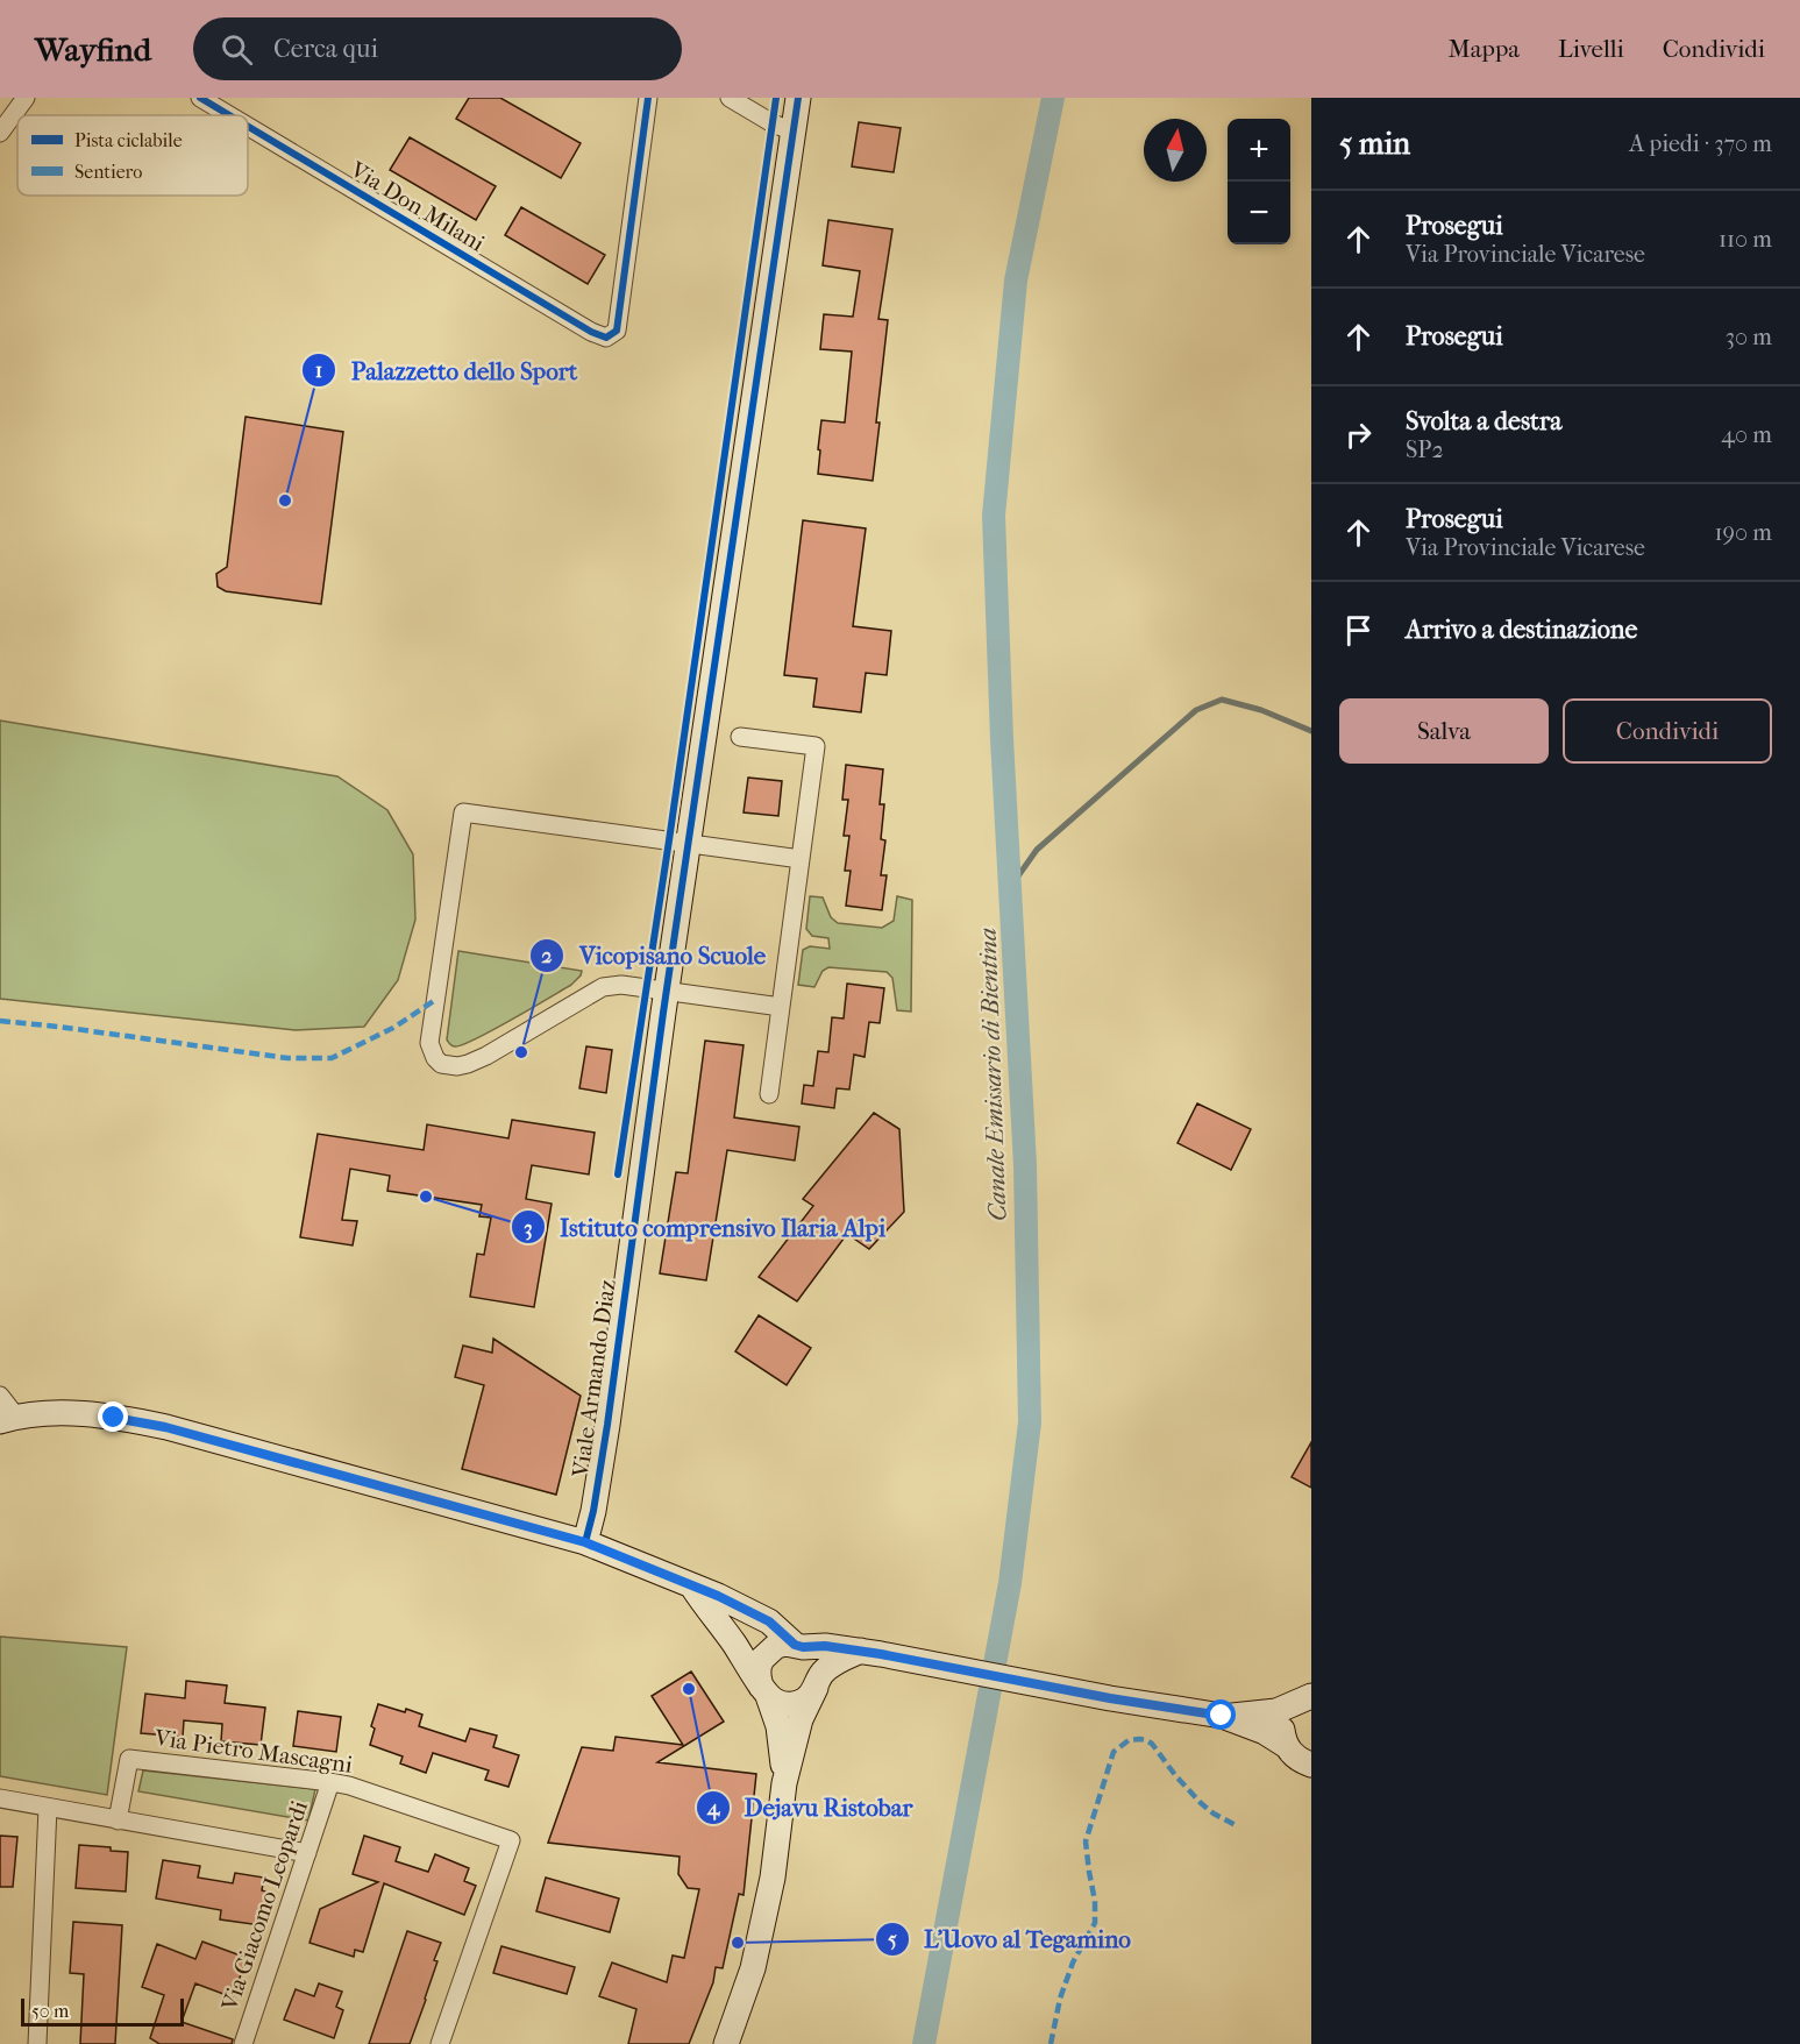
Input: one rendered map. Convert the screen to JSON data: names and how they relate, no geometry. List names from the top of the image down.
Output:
{
  "streets": {
    "main road": ["Viale Armando Diaz"],
    "street": ["Via Don Milani", "Via Pietro Mascagni", "Via Giacomo Leopardi"]
  },
  "crossings": [
    ["Via Pietro Mascagni", "Via Giacomo Leopardi"]
  ],
  "water": ["Canale Emissario di Bientina"],
  "places": [
    "Palazzetto dello Sport",
    "Vicopisano Scuole",
    "Istituto comprensivo Ilaria Alpi",
    "Dejavu Ristobar",
    "L'Uovo al Tegamino"
  ],
  "legend": ["Pista ciclabile", "Sentiero"],
  "scale_bar": "50 m",
  "north": "top",
  "page": {
    "header": "Wayfind",
    "search": "Cerca qui",
    "nav": ["Mappa", "Livelli", "Condividi"],
    "heading": ["5 min", "A piedi · 370 m"],
    "map_buttons": ["+", "−"],
    "list": [
      ["Prosegui", "Via Provinciale Vicarese", "110 m"],
      ["Prosegui", "30 m"],
      ["Svolta a destra", "SP2", "40 m"],
      ["Prosegui", "Via Provinciale Vicarese", "190 m"],
      "Arrivo a destinazione"
    ],
    "buttons": ["Salva", "Condividi"],
    "scale": "50 m"
  }
}
